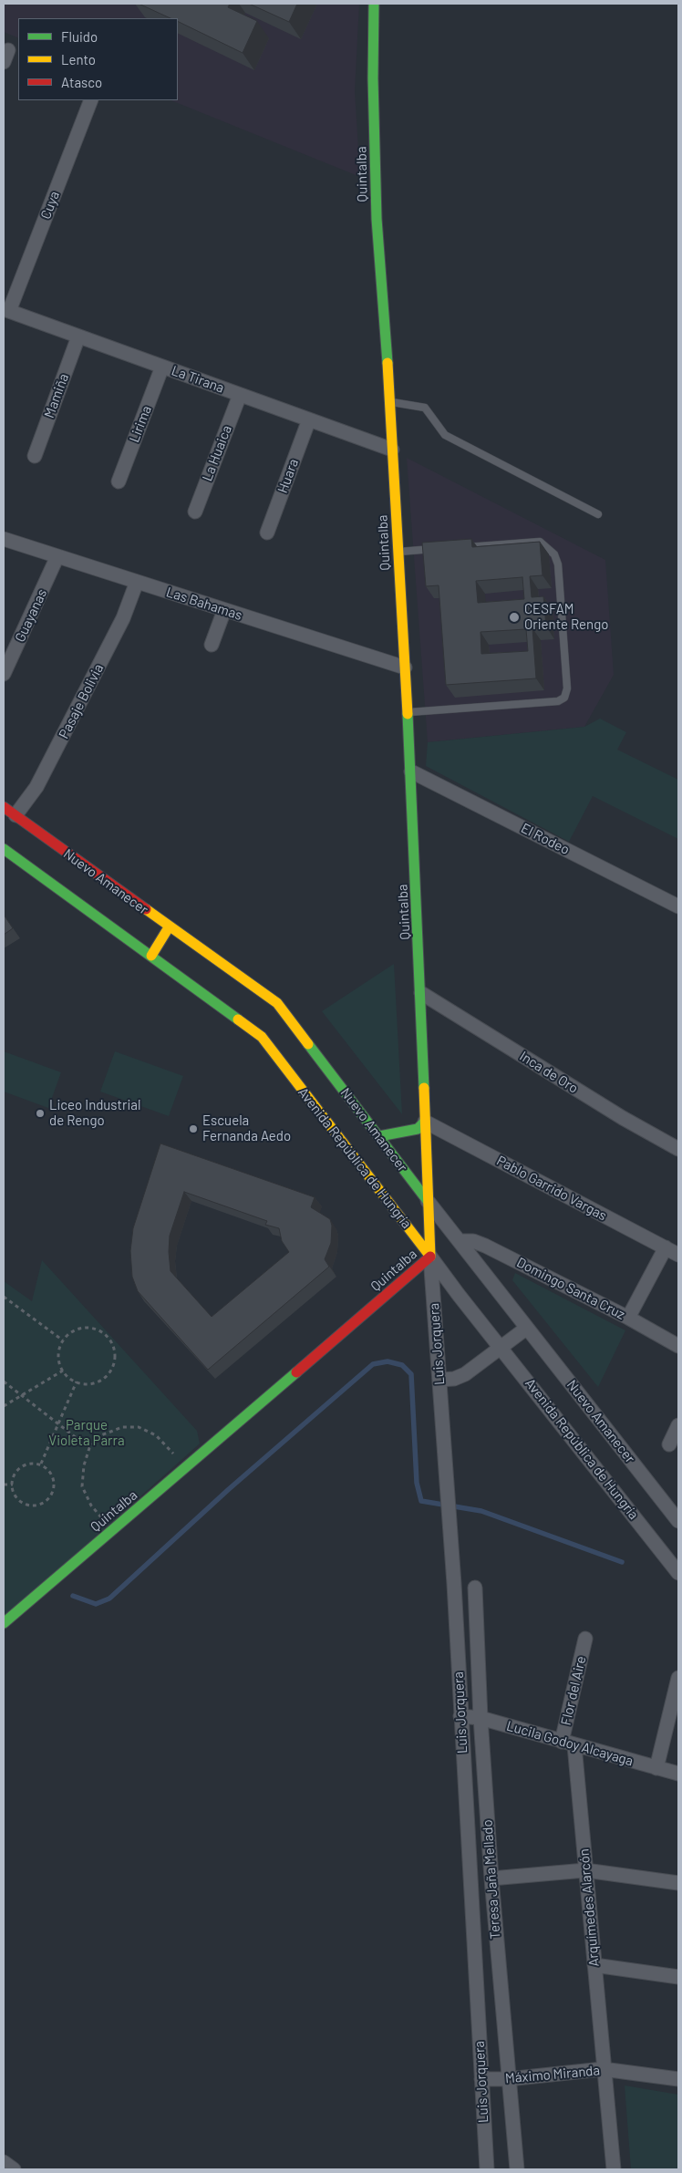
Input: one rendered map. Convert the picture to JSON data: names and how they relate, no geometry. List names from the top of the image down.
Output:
{
  "streets": {
    "street": [
      "Quintalba",
      "Cuya",
      "La Tirana",
      "Mamiña",
      "Lirima",
      "La Huaica",
      "Huara",
      "Las Bahamas",
      "Guayanas",
      "Pasaje Bolivia",
      "El Rodeo",
      "Nuevo Amanecer",
      "Inca de Oro",
      "Avenida República de Hungría",
      "Pablo Garrido Vargas",
      "Domingo Santa Cruz",
      "Luis Jorquera",
      "Flor del Aire",
      "Lucila Godoy Alcayaga",
      "Teresa Jaña Mellado",
      "Arquímedes Alarcón",
      "Máximo Miranda"
    ]
  },
  "crossings": [
    ["Quintalba", "La Tirana"],
    ["Quintalba", "Las Bahamas"],
    ["Quintalba", "El Rodeo"],
    ["Quintalba", "Nuevo Amanecer"],
    ["Quintalba", "Inca de Oro"],
    ["Quintalba", "Avenida República de Hungría"],
    ["Quintalba", "Pablo Garrido Vargas"],
    ["Quintalba", "Luis Jorquera"],
    ["Cuya", "La Tirana"],
    ["La Tirana", "Mamiña"],
    ["La Tirana", "Lirima"],
    ["La Tirana", "La Huaica"],
    ["La Tirana", "Huara"],
    ["Las Bahamas", "Guayanas"],
    ["Las Bahamas", "Pasaje Bolivia"],
    ["Pasaje Bolivia", "Nuevo Amanecer"],
    ["Nuevo Amanecer", "Domingo Santa Cruz"],
    ["Avenida República de Hungría", "Luis Jorquera"],
    ["Luis Jorquera", "Lucila Godoy Alcayaga"],
    ["Luis Jorquera", "Máximo Miranda"],
    ["Flor del Aire", "Lucila Godoy Alcayaga"],
    ["Flor del Aire", "Arquímedes Alarcón"],
    ["Lucila Godoy Alcayaga", "Teresa Jaña Mellado"],
    ["Lucila Godoy Alcayaga", "Arquímedes Alarcón"],
    ["Teresa Jaña Mellado", "Máximo Miranda"],
    ["Arquímedes Alarcón", "Máximo Miranda"]
  ],
  "parks": ["Parque Violeta Parra"],
  "places": ["CESFAM Oriente Rengo", "Liceo Industrial de Rengo", "Escuela Fernanda Aedo"],
  "legend": ["Fluido", "Lento", "Atasco"]
}
